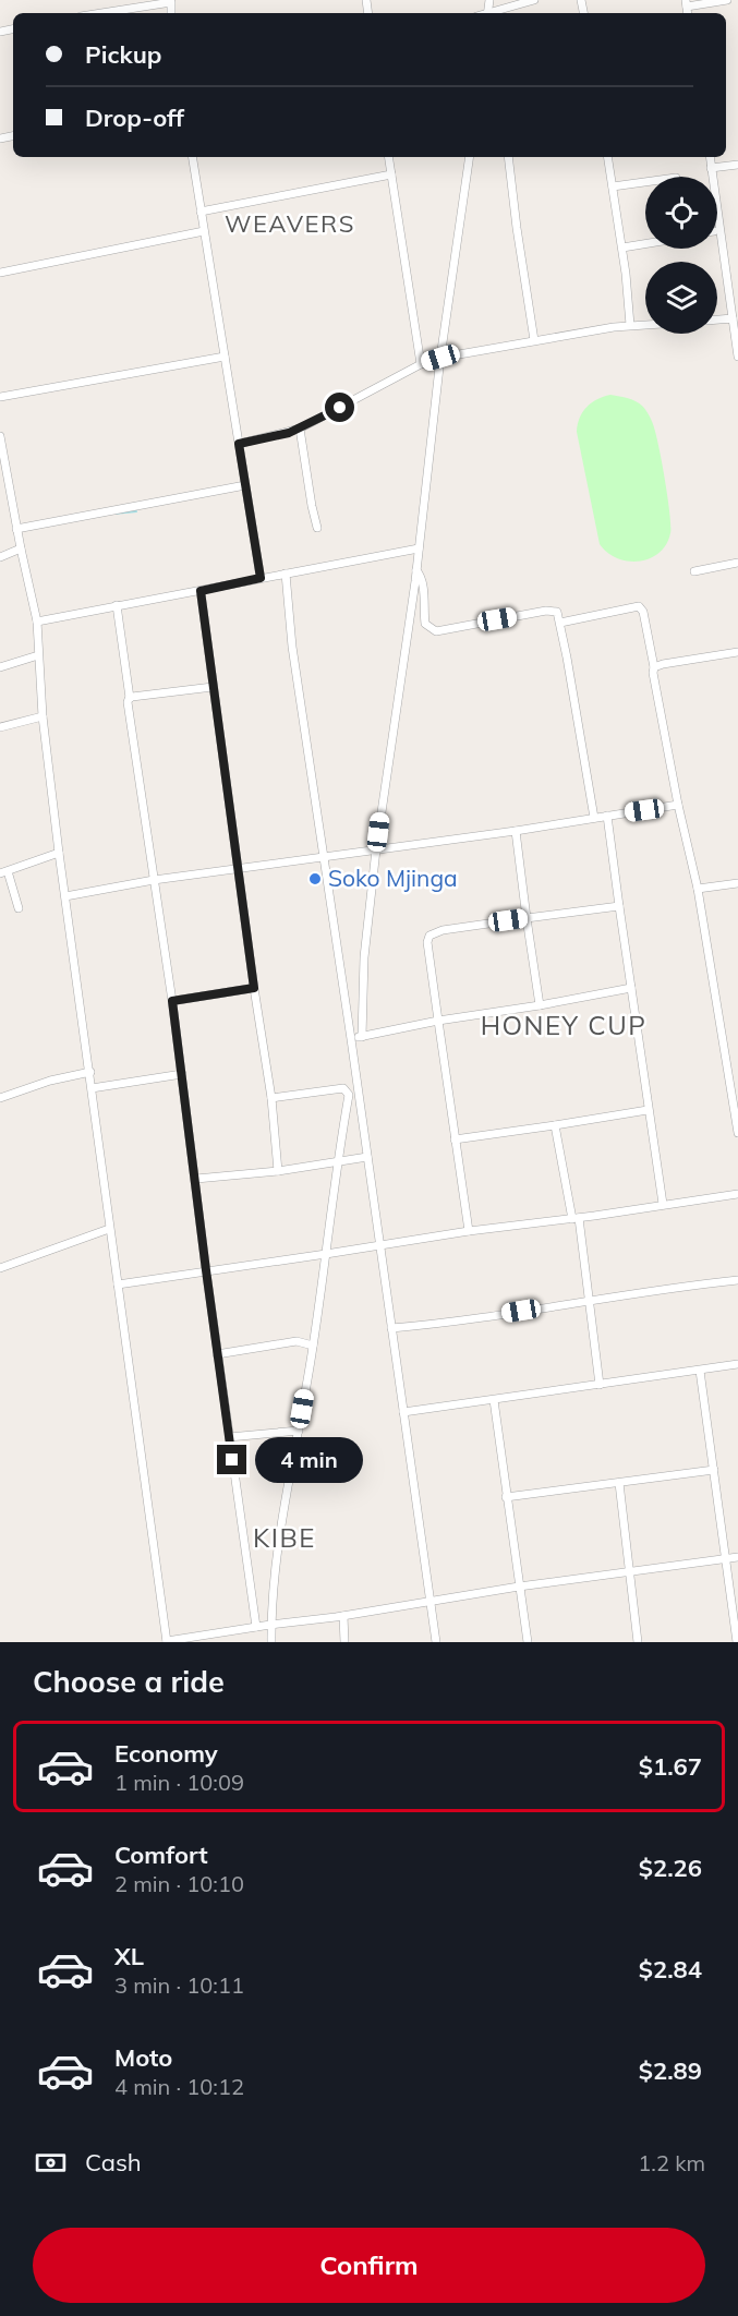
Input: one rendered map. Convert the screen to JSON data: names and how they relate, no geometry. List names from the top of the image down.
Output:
{
  "districts": ["WEAVERS", "HONEY CUP", "KIBE"],
  "places": ["Soko Mjinga"],
  "page": {
    "banner": ["Pickup", "Drop-off"],
    "bubble": "4 min",
    "heading": "Choose a ride",
    "list": [
      {
        "name": "Economy",
        "note": "1 min · 10:09",
        "value": "$1.67"
      },
      {
        "name": "Comfort",
        "note": "2 min · 10:10",
        "value": "$2.26"
      },
      {
        "name": "XL",
        "note": "3 min · 10:11",
        "value": "$2.84"
      },
      {
        "name": "Moto",
        "note": "4 min · 10:12",
        "value": "$2.89"
      }
    ],
    "pay": ["Cash", "1.2 km"],
    "buttons": "Confirm"
  }
}
